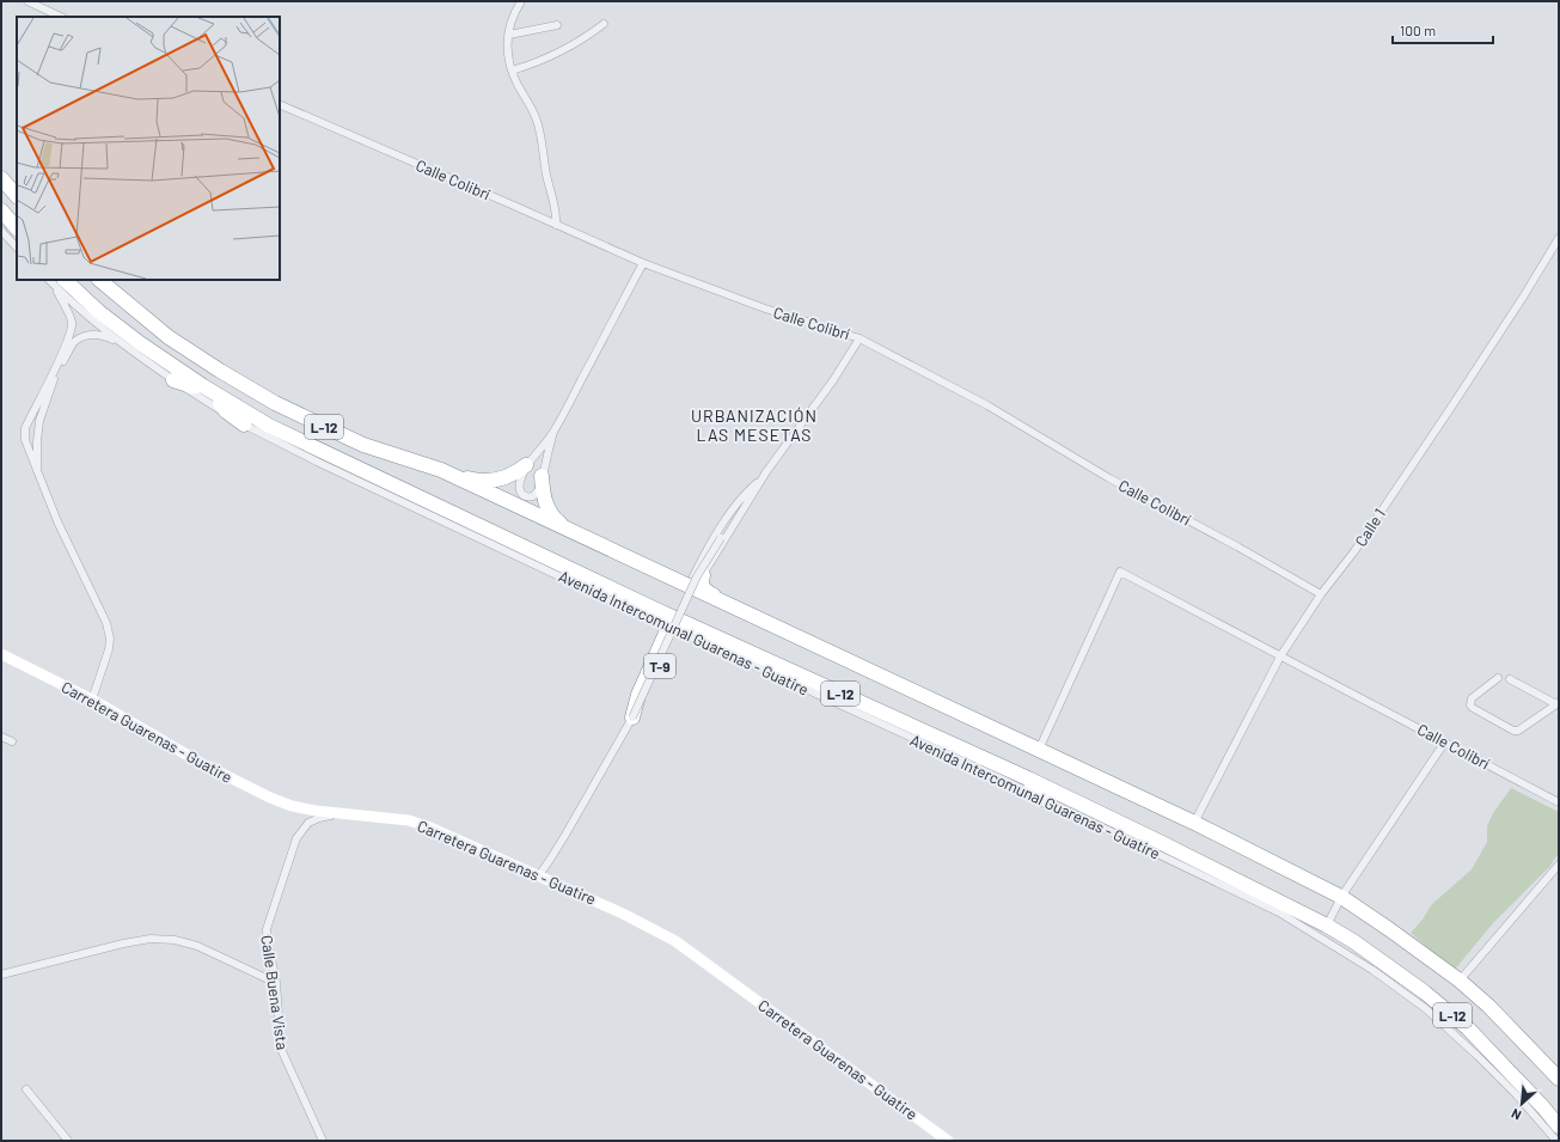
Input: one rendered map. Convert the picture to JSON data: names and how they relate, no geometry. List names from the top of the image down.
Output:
{
  "streets": {
    "highway": ["L-12", "Avenida Intercomunal Guarenas - Guatire", "T-9"],
    "main road": ["Carretera Guarenas - Guatire"],
    "street": ["Calle Colibrí", "Calle 1", "Calle Buena Vista"]
  },
  "crossings": [
    ["Calle Colibrí", "L-12"],
    ["Calle Colibrí", "Calle 1"],
    ["L-12", "Calle 1"],
    ["Avenida Intercomunal Guarenas - Guatire", "T-9"],
    ["Carretera Guarenas - Guatire", "Calle Buena Vista"]
  ],
  "districts": ["URBANIZACIÓN LAS MESETAS"],
  "scale_bar": "100 m",
  "north": "bottom left"
}
